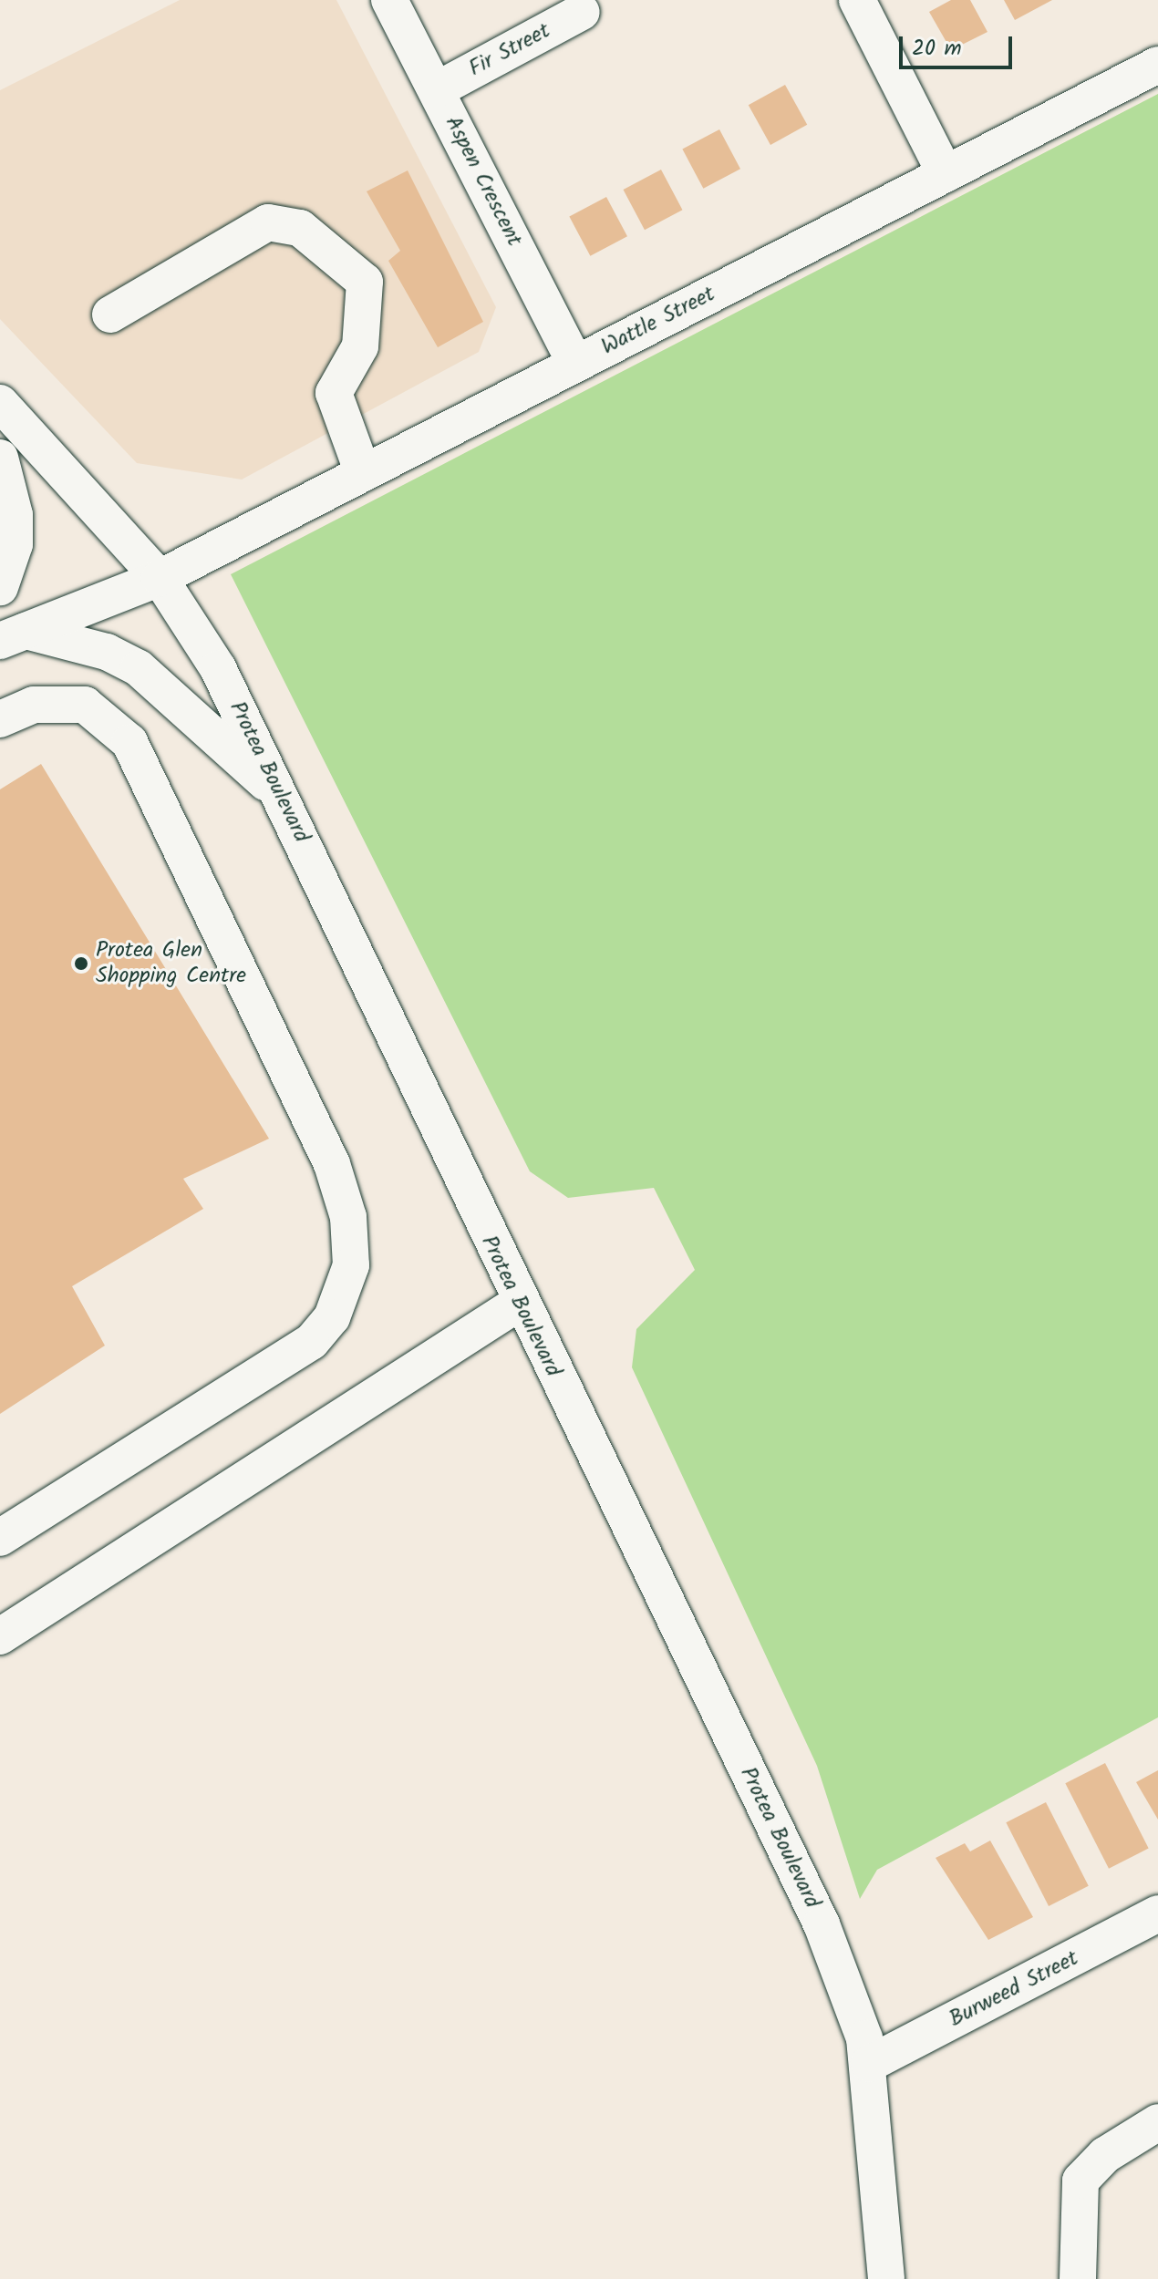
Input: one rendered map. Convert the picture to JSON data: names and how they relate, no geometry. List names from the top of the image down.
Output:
{
  "streets": {
    "street": [
      "Fir Street",
      "Aspen Crescent",
      "Wattle Street",
      "Protea Boulevard",
      "Burweed Street"
    ]
  },
  "crossings": [
    ["Fir Street", "Aspen Crescent"],
    ["Aspen Crescent", "Wattle Street"],
    ["Wattle Street", "Protea Boulevard"],
    ["Protea Boulevard", "Burweed Street"]
  ],
  "places": ["Protea Glen Shopping Centre"],
  "scale_bar": "20 m"
}
